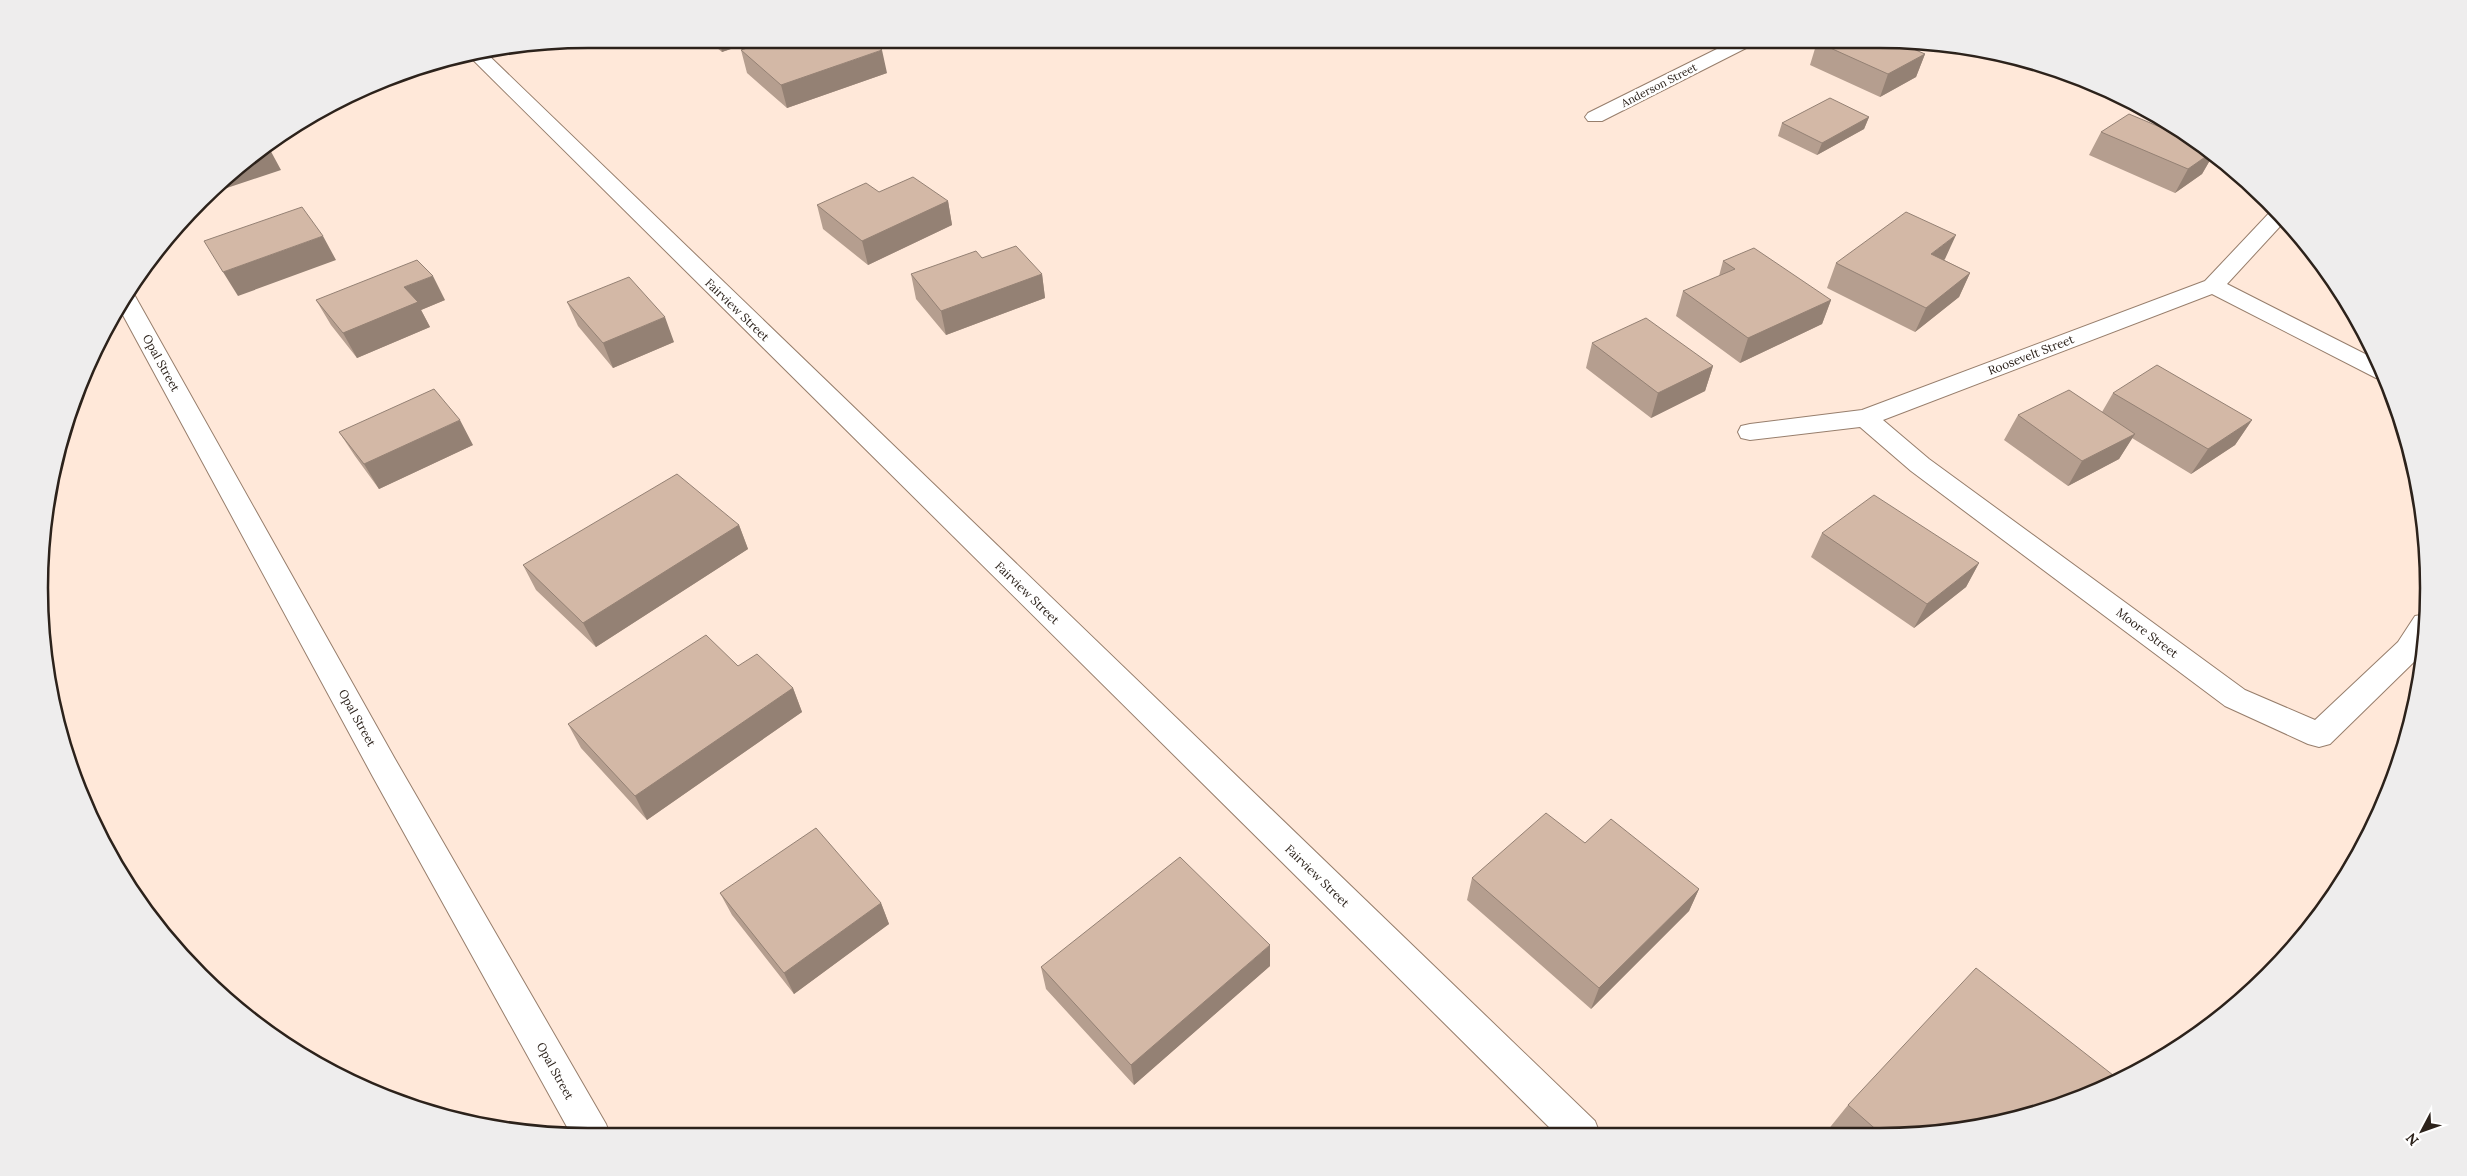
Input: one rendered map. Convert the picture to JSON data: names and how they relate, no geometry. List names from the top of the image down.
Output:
{
  "streets": {
    "street": [
      "Anderson Street",
      "Fairview Street",
      "Roosevelt Street",
      "Opal Street",
      "Moore Street"
    ]
  },
  "crossings": [
    ["Roosevelt Street", "Moore Street"]
  ],
  "north": "bottom left"
}
